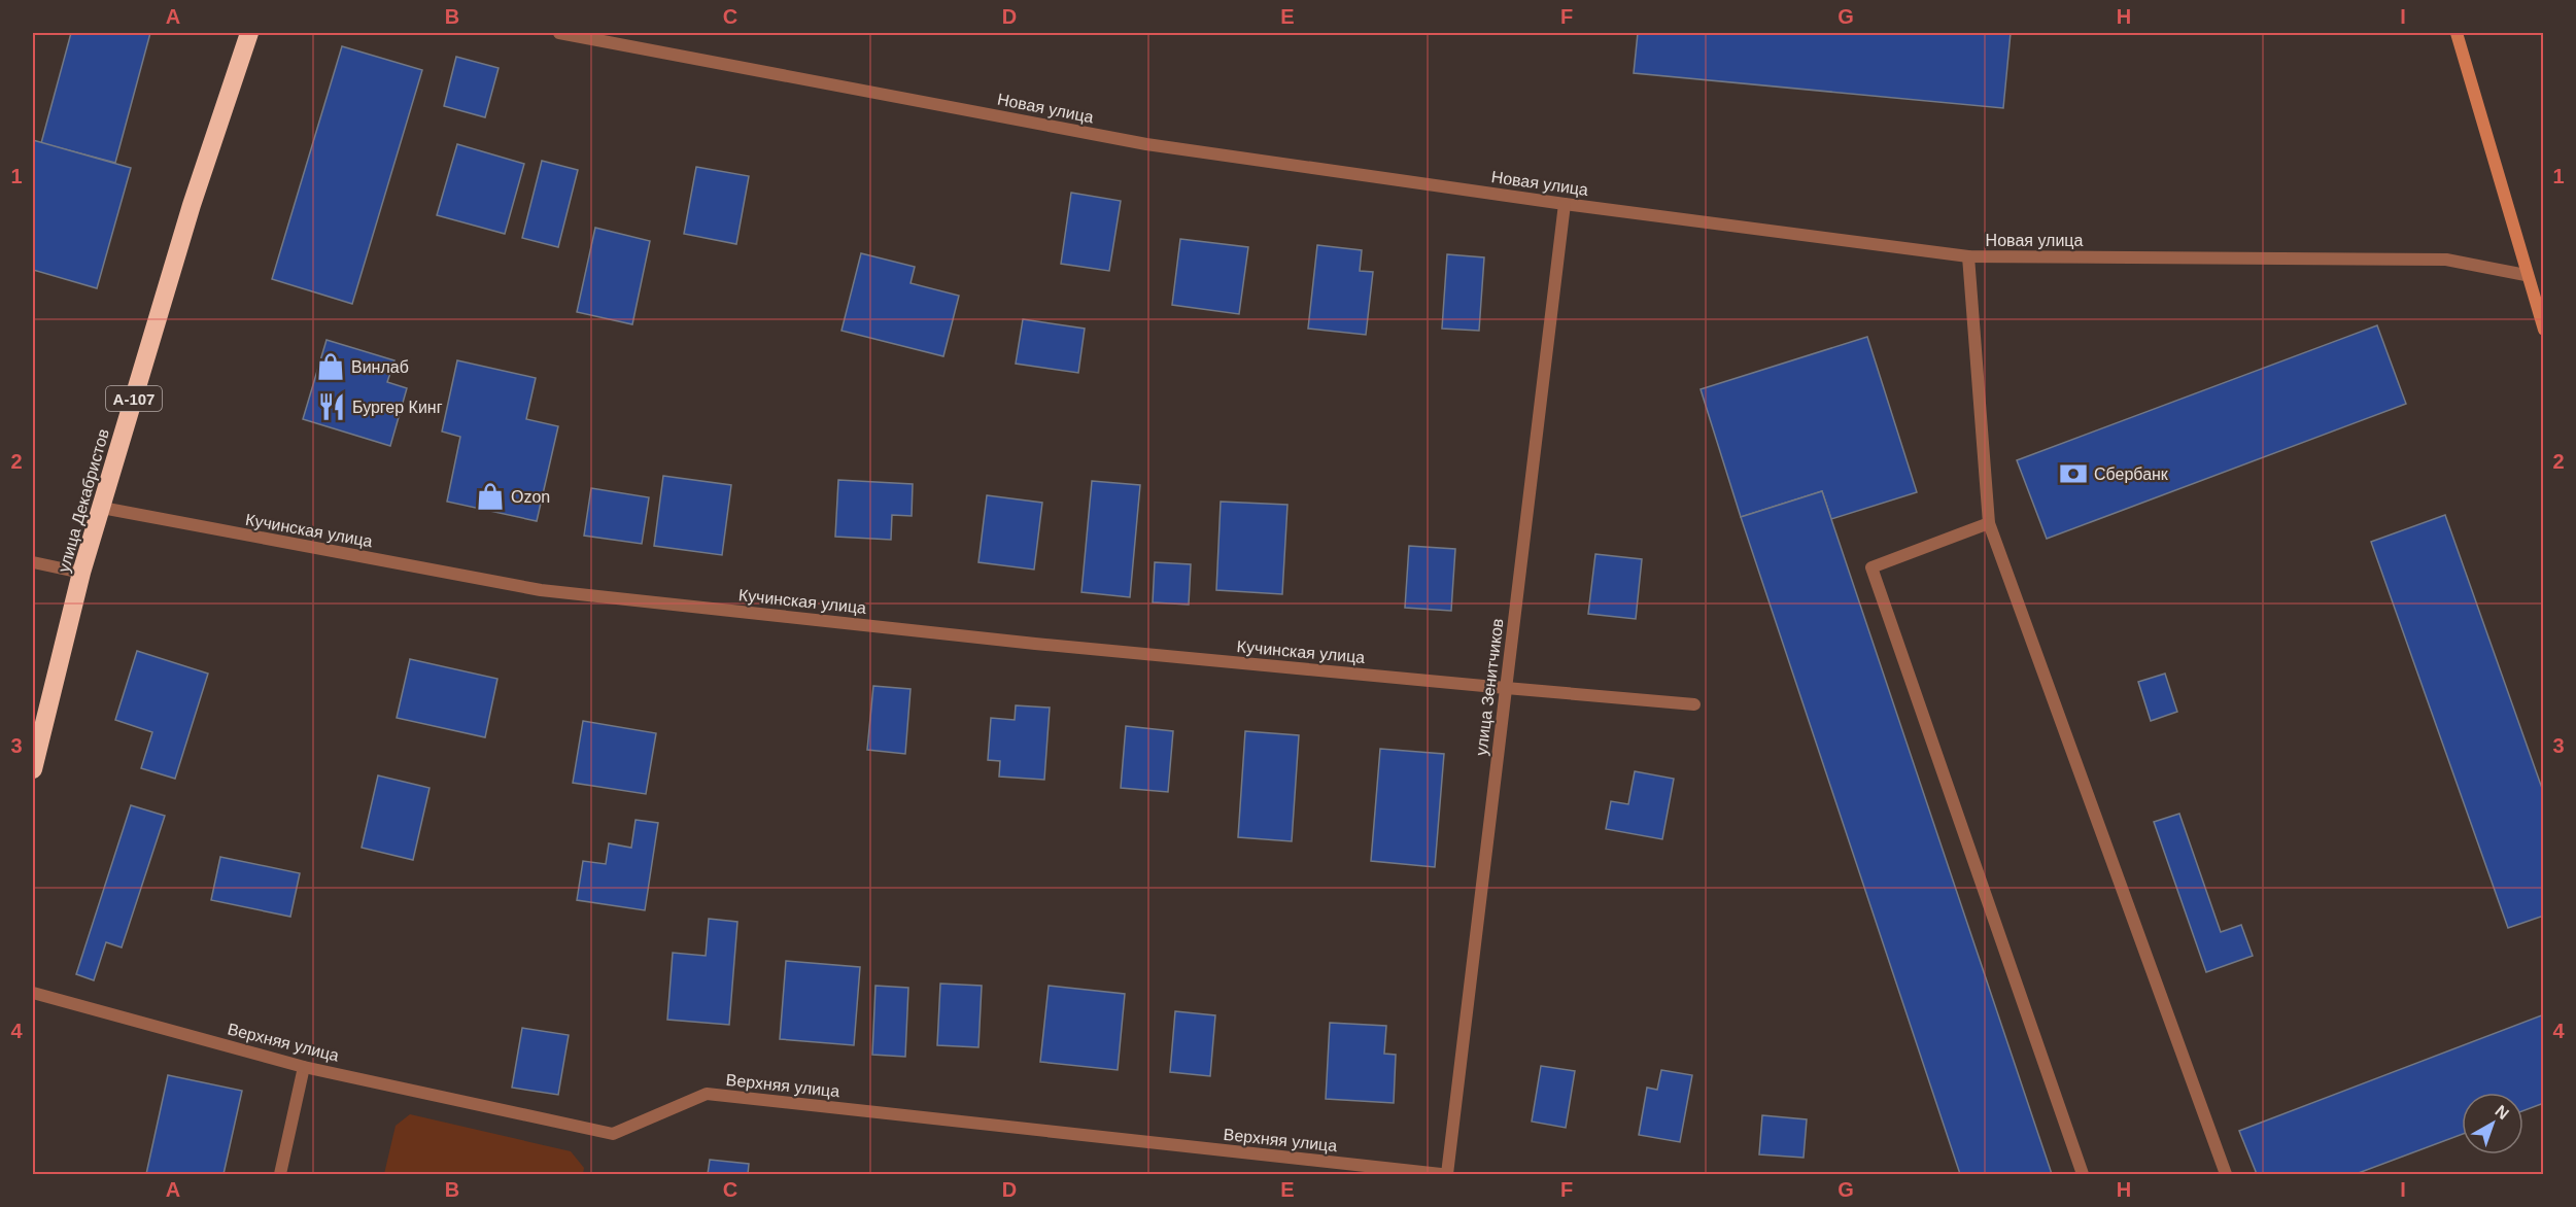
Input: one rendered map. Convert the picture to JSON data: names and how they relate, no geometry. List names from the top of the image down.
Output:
{
  "streets": {
    "highway": ["А-107", "улица Декабристов"],
    "street": [
      "Новая улица",
      "Кучинская улица",
      "улица Зенитчиков",
      "Верхняя улица"
    ]
  },
  "crossings": [
    ["Новая улица", "улица Зенитчиков"],
    ["улица Декабристов", "Кучинская улица"],
    ["Кучинская улица", "улица Зенитчиков"]
  ],
  "places": {
    "shop": ["Винлаб", "Ozon"],
    "restaurant": ["Бургер Кинг"],
    "bank": ["Сбербанк"]
  },
  "north": "top right",
  "grid": {
    "columns": [
      "A",
      "B",
      "C",
      "D",
      "E",
      "F",
      "G",
      "H",
      "I"
    ],
    "rows": [
      "1",
      "2",
      "3",
      "4"
    ]
  }
}
